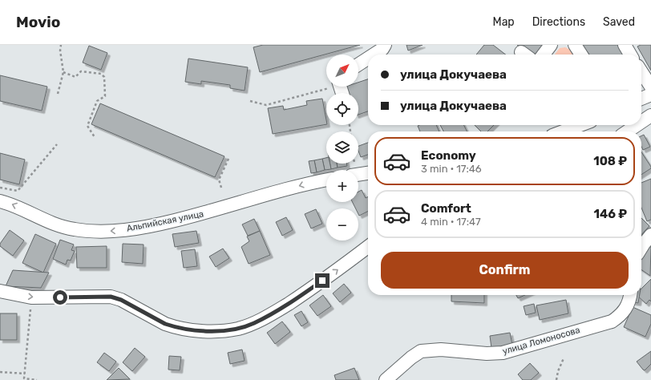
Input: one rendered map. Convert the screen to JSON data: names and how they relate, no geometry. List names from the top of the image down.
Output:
{
  "streets": {
    "street": ["Альпийская улица", "улица Ломоносова"]
  },
  "north": "top right",
  "page": {
    "header": "Movio",
    "nav": ["Map", "Directions", "Saved"],
    "map_buttons": ["+", "−"],
    "banner": ["улица Докучаева", "улица Докучаева"],
    "list": [
      {
        "name": "Economy",
        "note": "3 min · 17:46",
        "value": "108 ₽"
      },
      {
        "name": "Comfort",
        "note": "4 min · 17:47",
        "value": "146 ₽"
      }
    ],
    "buttons": "Confirm"
  }
}
